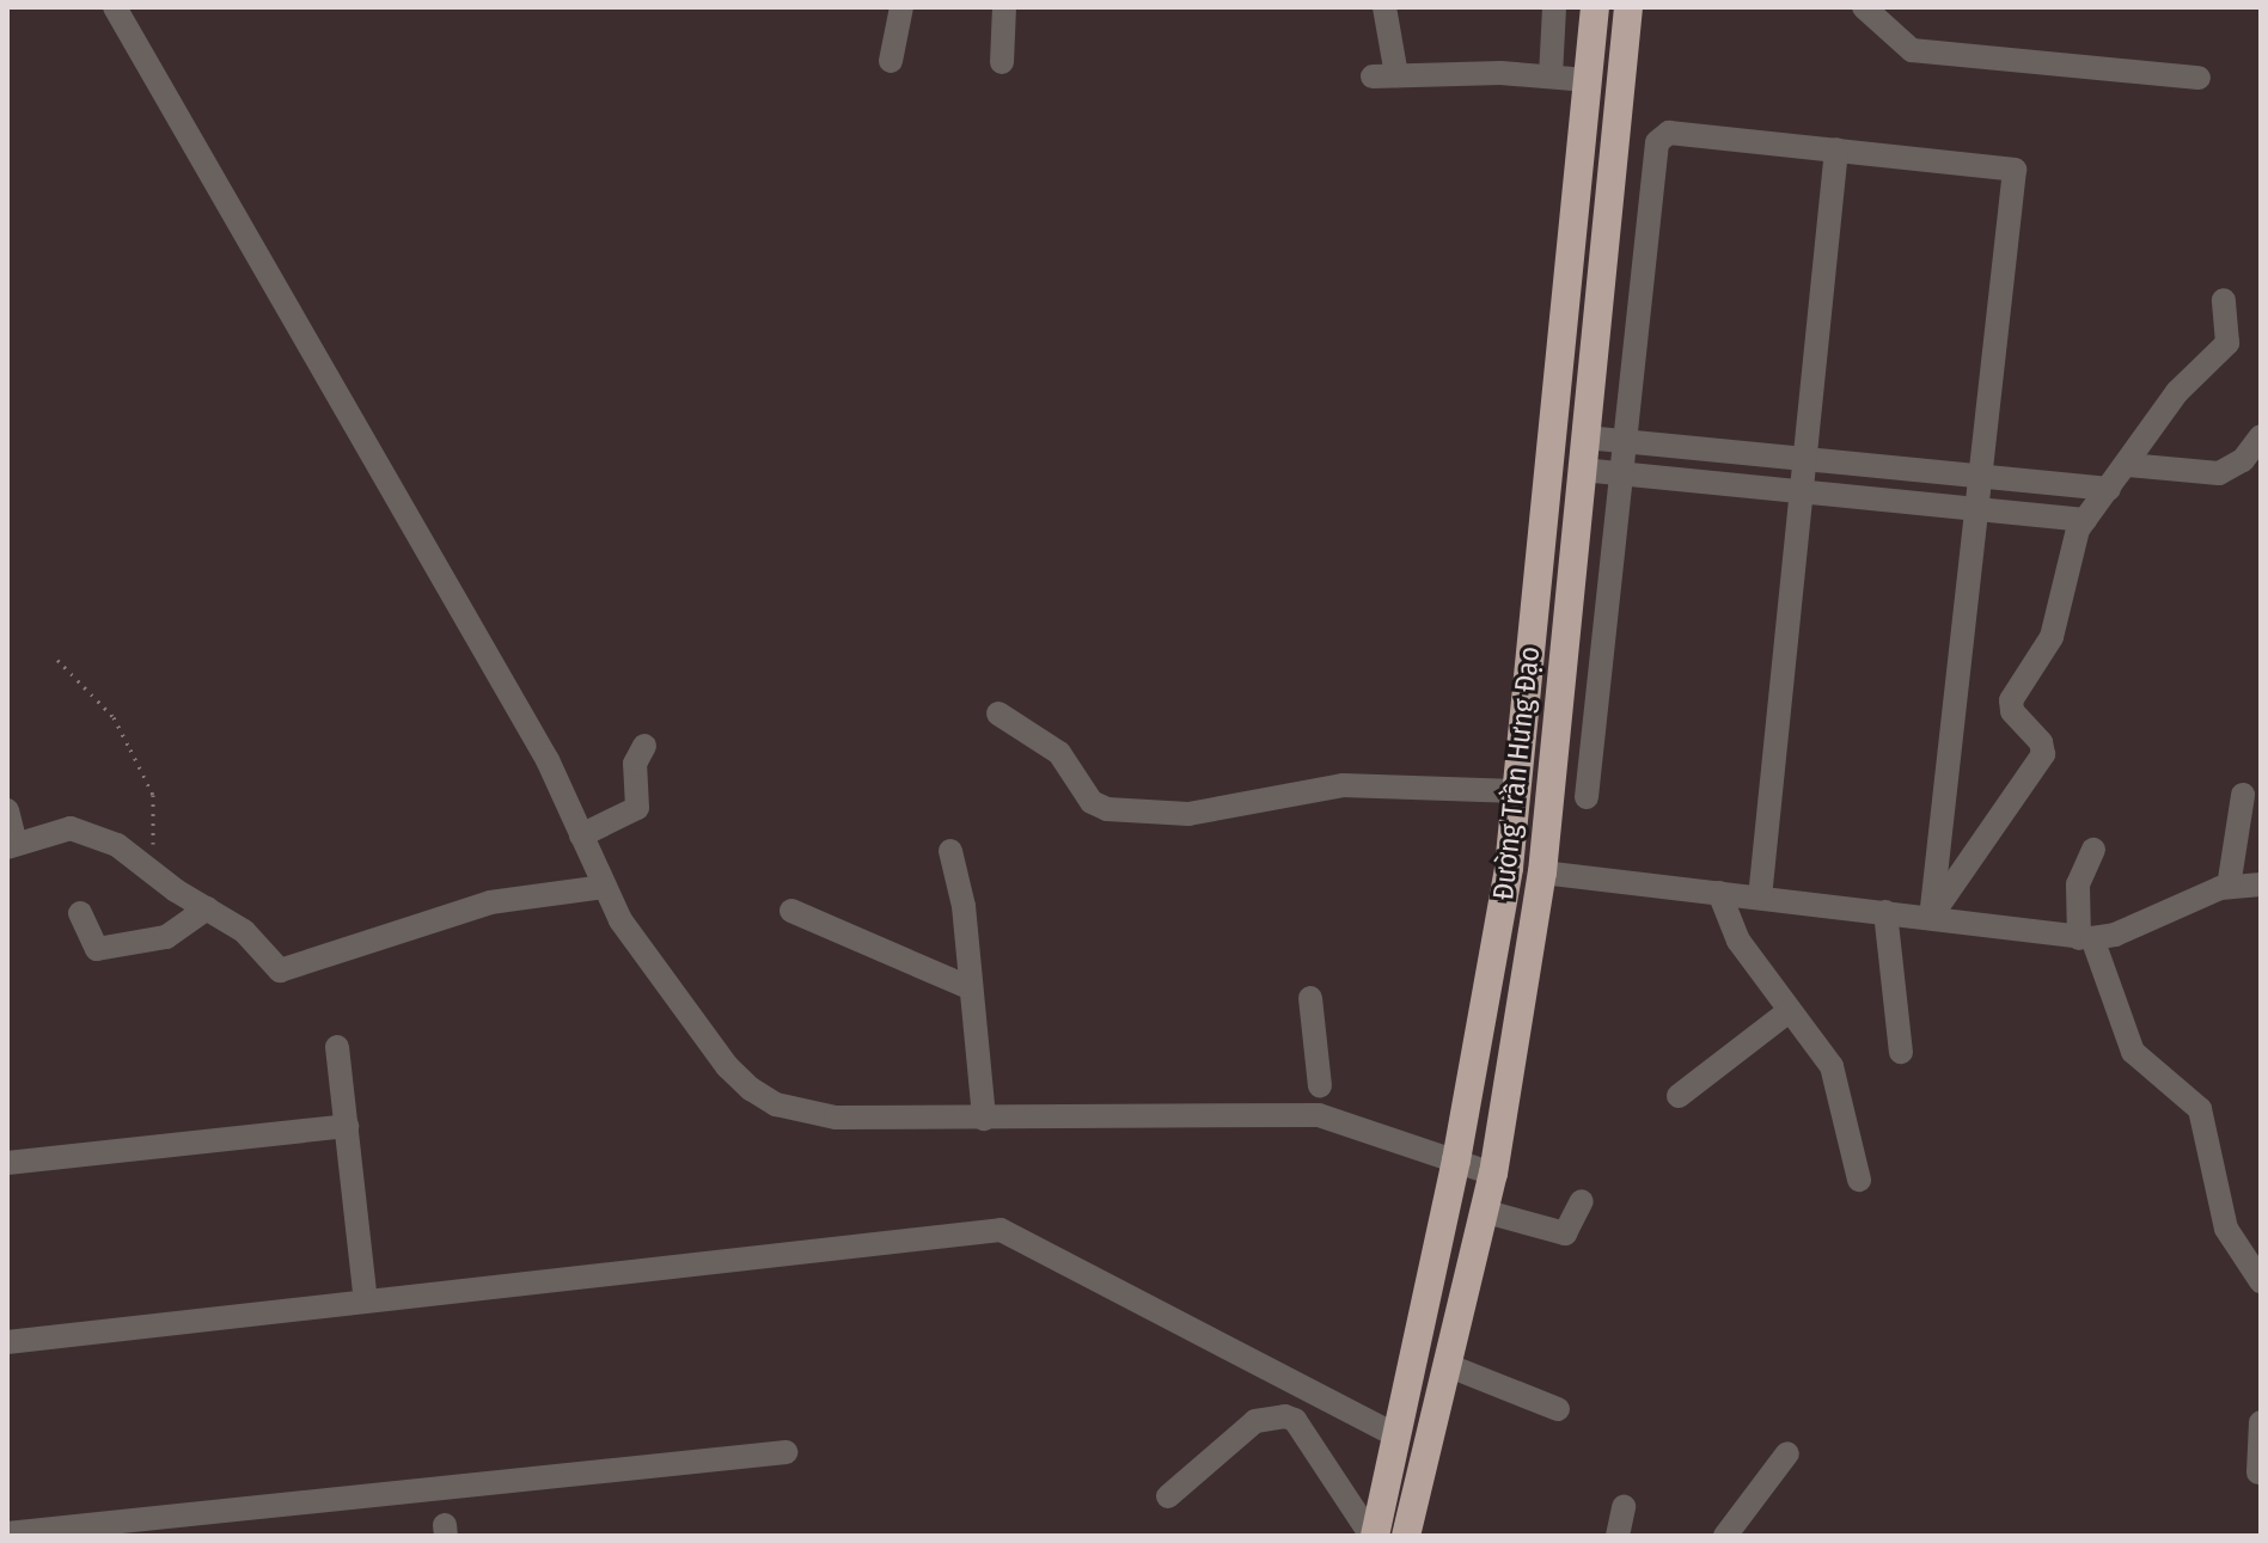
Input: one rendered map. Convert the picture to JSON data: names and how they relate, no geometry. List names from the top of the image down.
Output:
{
  "streets": {
    "highway": ["Đường Trần Hưng Đạo"]
  }
}
